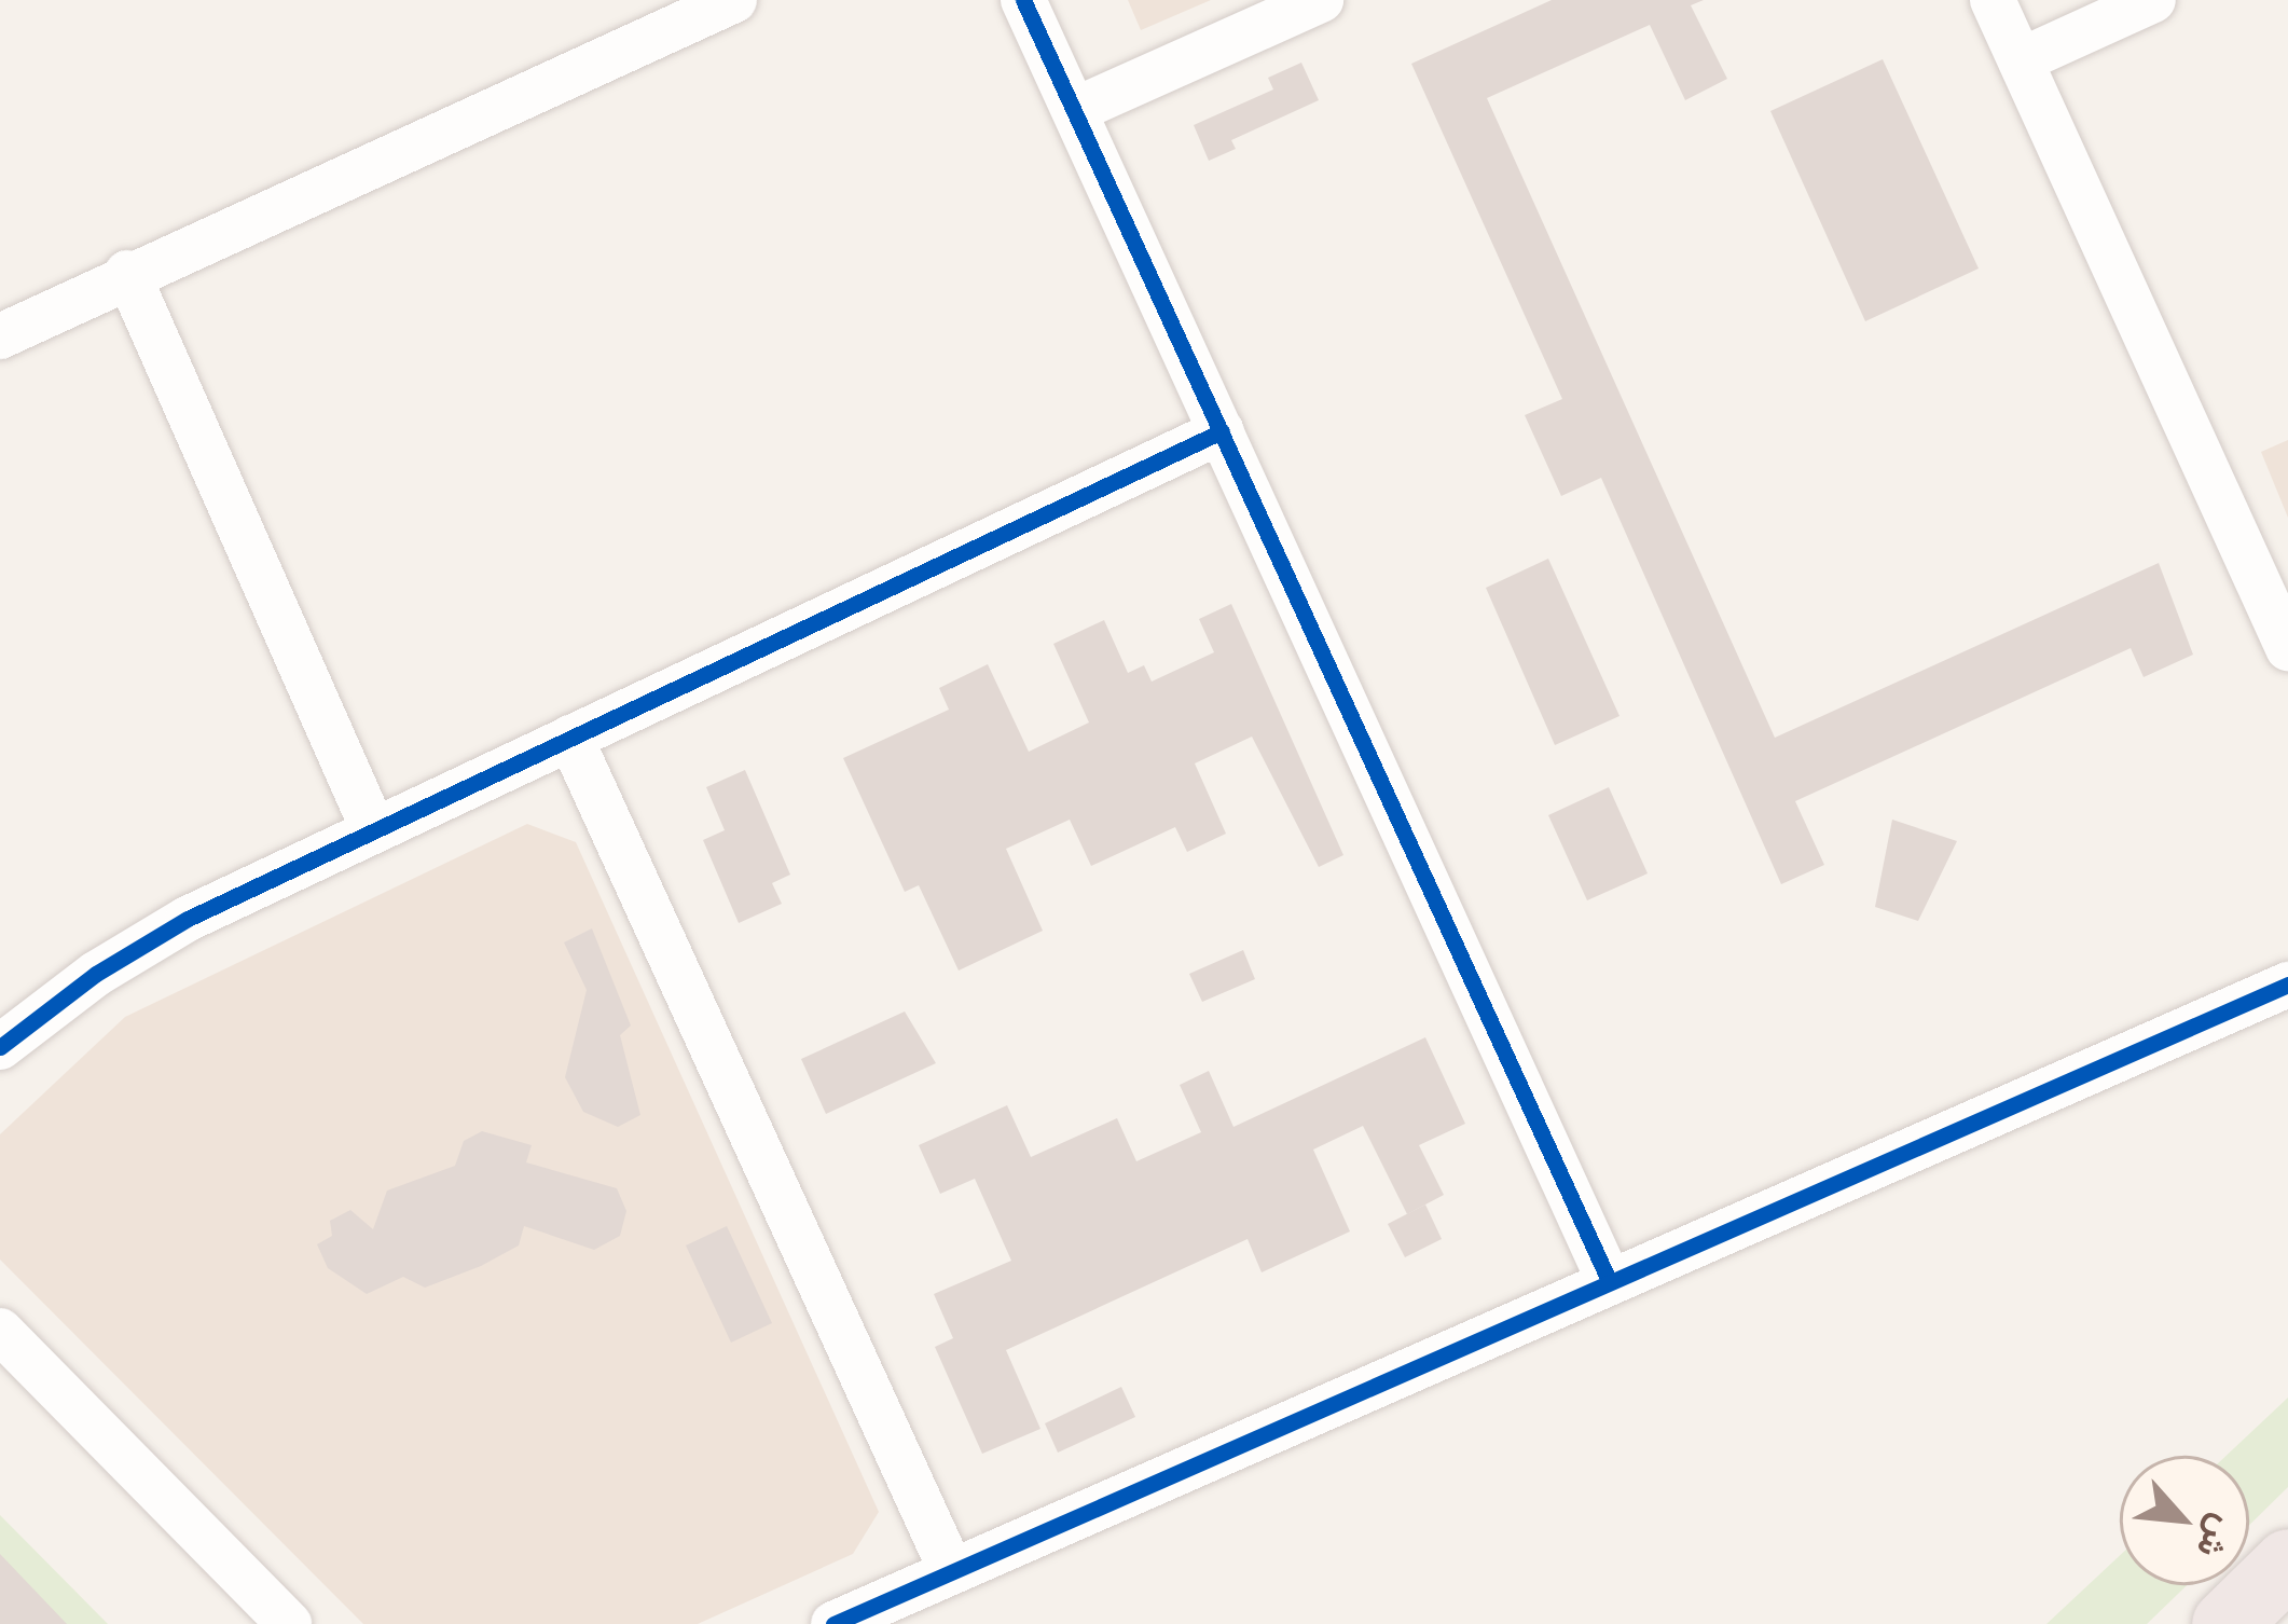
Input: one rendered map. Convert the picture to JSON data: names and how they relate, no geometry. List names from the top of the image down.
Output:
{
  "north": "bottom right"
}
